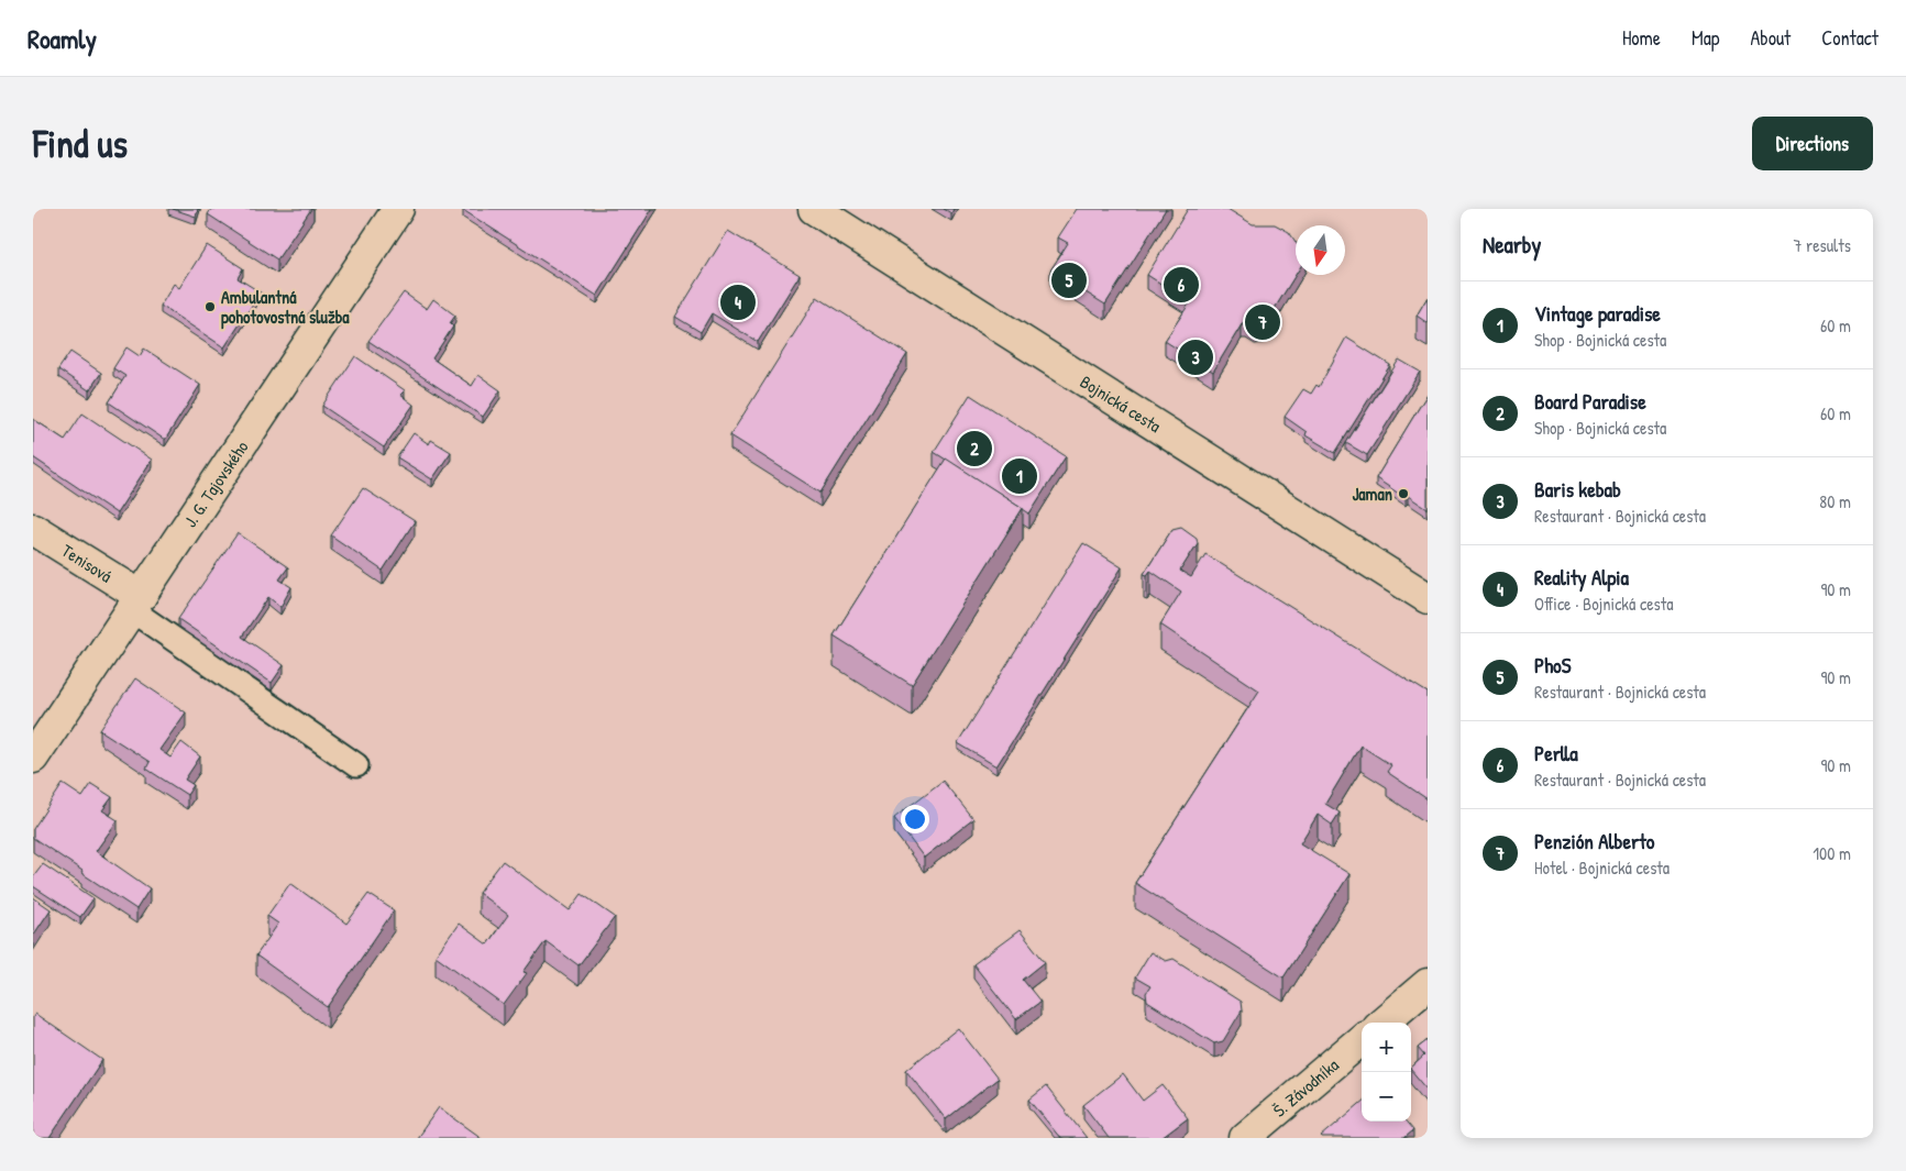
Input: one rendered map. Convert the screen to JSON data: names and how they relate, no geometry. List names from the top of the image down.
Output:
{
  "streets": {
    "street": [
      "Bojnická cesta",
      "J. G. Tajovského",
      "Tenisová",
      "Š. Závodníka"
    ]
  },
  "crossings": [
    ["J. G. Tajovského", "Tenisová"]
  ],
  "places": ["Ambulantná pohotovostná služba", "Jaman"],
  "north": "bottom",
  "page": {
    "header": "Roamly",
    "nav": [
      "Home",
      "Map",
      "About",
      "Contact"
    ],
    "buttons": "Directions",
    "title": "Find us",
    "heading": ["Nearby", "7 results"],
    "pins": [
      "5",
      "6",
      "4",
      "7",
      "3",
      "2",
      "1"
    ],
    "list": [
      {
        "mark": "1",
        "name": "Vintage paradise",
        "note": "Shop · Bojnická cesta",
        "value": "60 m"
      },
      {
        "mark": "2",
        "name": "Board Paradise",
        "note": "Shop · Bojnická cesta",
        "value": "60 m"
      },
      {
        "mark": "3",
        "name": "Baris kebab",
        "note": "Restaurant · Bojnická cesta",
        "value": "80 m"
      },
      {
        "mark": "4",
        "name": "Reality Alpia",
        "note": "Office · Bojnická cesta",
        "value": "90 m"
      },
      {
        "mark": "5",
        "name": "PhoS",
        "note": "Restaurant · Bojnická cesta",
        "value": "90 m"
      },
      {
        "mark": "6",
        "name": "Perlla",
        "note": "Restaurant · Bojnická cesta",
        "value": "90 m"
      },
      {
        "mark": "7",
        "name": "Penzión Alberto",
        "note": "Hotel · Bojnická cesta",
        "value": "100 m"
      }
    ],
    "map_buttons": ["+", "−"]
  }
}
